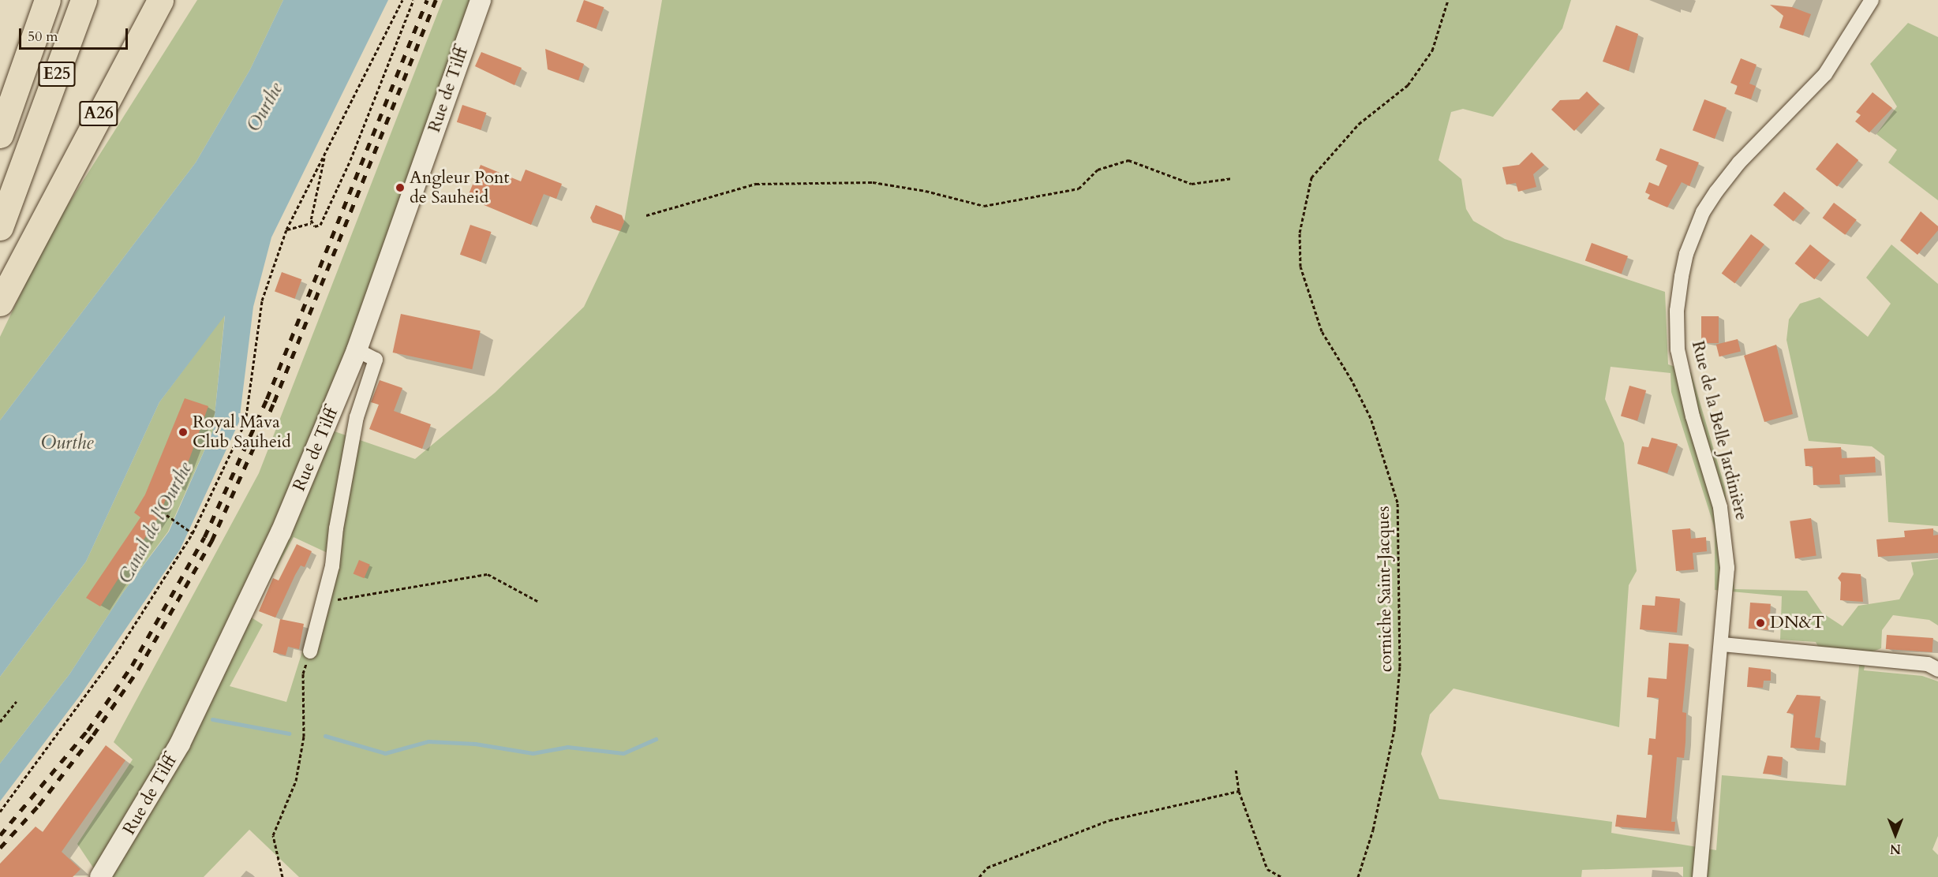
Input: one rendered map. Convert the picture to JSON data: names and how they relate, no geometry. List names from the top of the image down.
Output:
{
  "streets": {
    "highway": ["E25", "A26"],
    "main road": ["Rue de Tilff"],
    "street": ["Rue de la Belle Jardinière"],
    "path": ["corniche Saint-Jacques"]
  },
  "water": ["Ourthe", "Canal de l'Ourthe"],
  "places": ["Angleur Pont de Sauheid", "Royal Mava Club Sauheid", "DN&T"],
  "scale_bar": "50 m",
  "north": "bottom"
}
